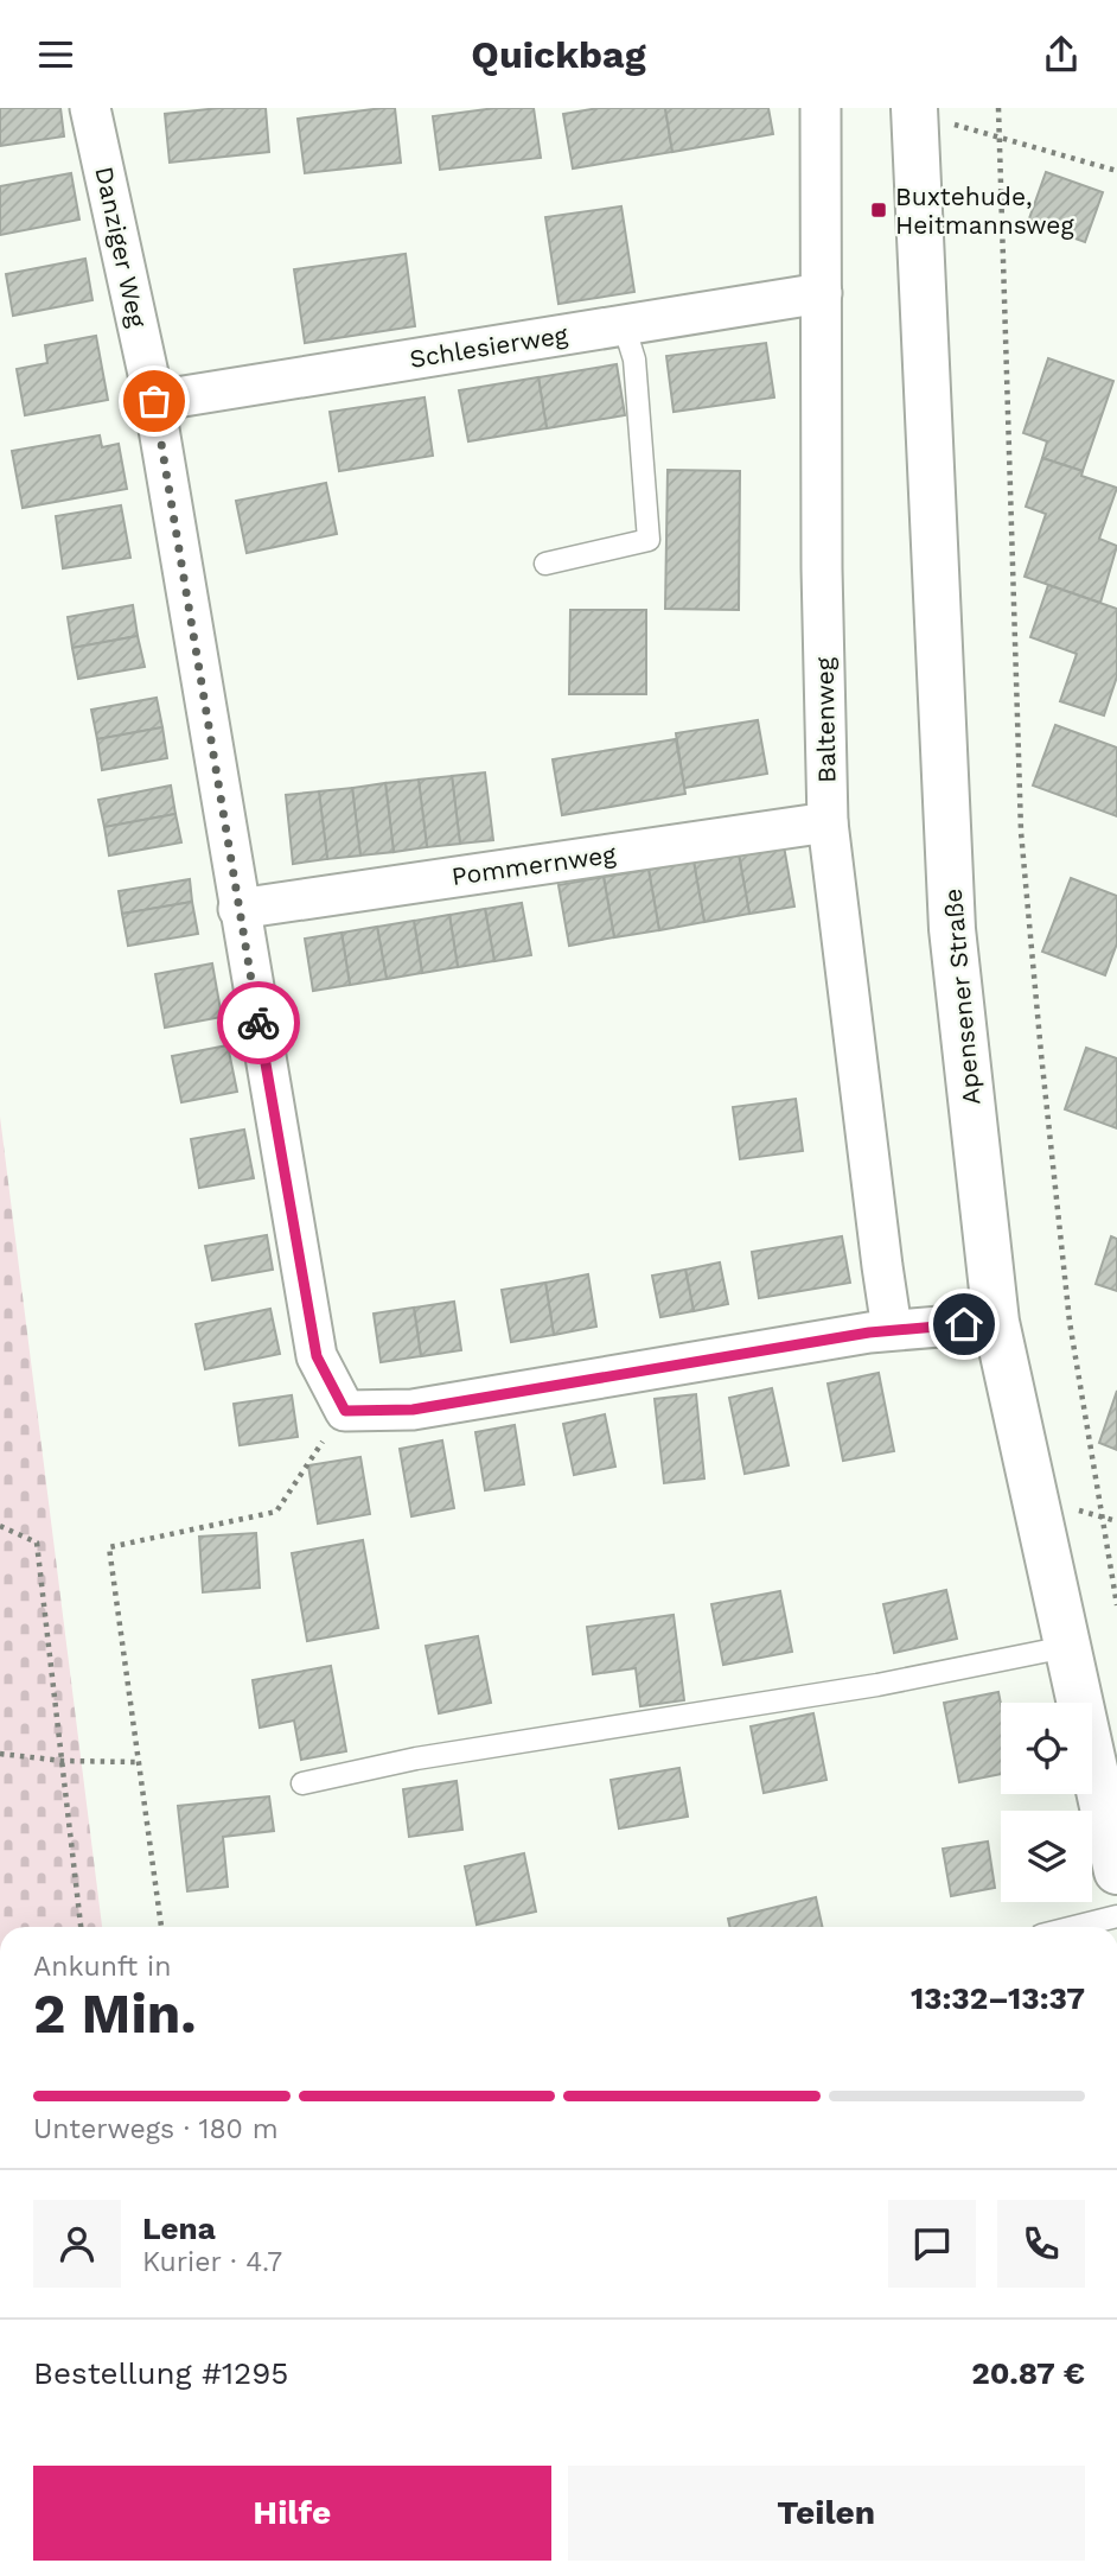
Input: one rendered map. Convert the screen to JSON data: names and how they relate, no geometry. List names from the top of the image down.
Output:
{
  "streets": {
    "main road": ["Apensener Straße"],
    "street": [
      "Danziger Weg",
      "Schlesierweg",
      "Baltenweg",
      "Pommernweg"
    ]
  },
  "crossings": [
    ["Danziger Weg", "Schlesierweg"],
    ["Danziger Weg", "Pommernweg"],
    ["Schlesierweg", "Baltenweg"],
    ["Baltenweg", "Pommernweg"]
  ],
  "places": {
    "transit": ["Buxtehude, Heitmannsweg"]
  },
  "page": {
    "header": "Quickbag",
    "heading": ["2 Min.", "Ankunft in", "13:32–13:37"],
    "panel": [
      "Lena",
      "Kurier · 4.7",
      "Bestellung #1295",
      "20.87 €"
    ],
    "bar": "Unterwegs · 180 m",
    "buttons": ["Hilfe", "Teilen"]
  }
}
